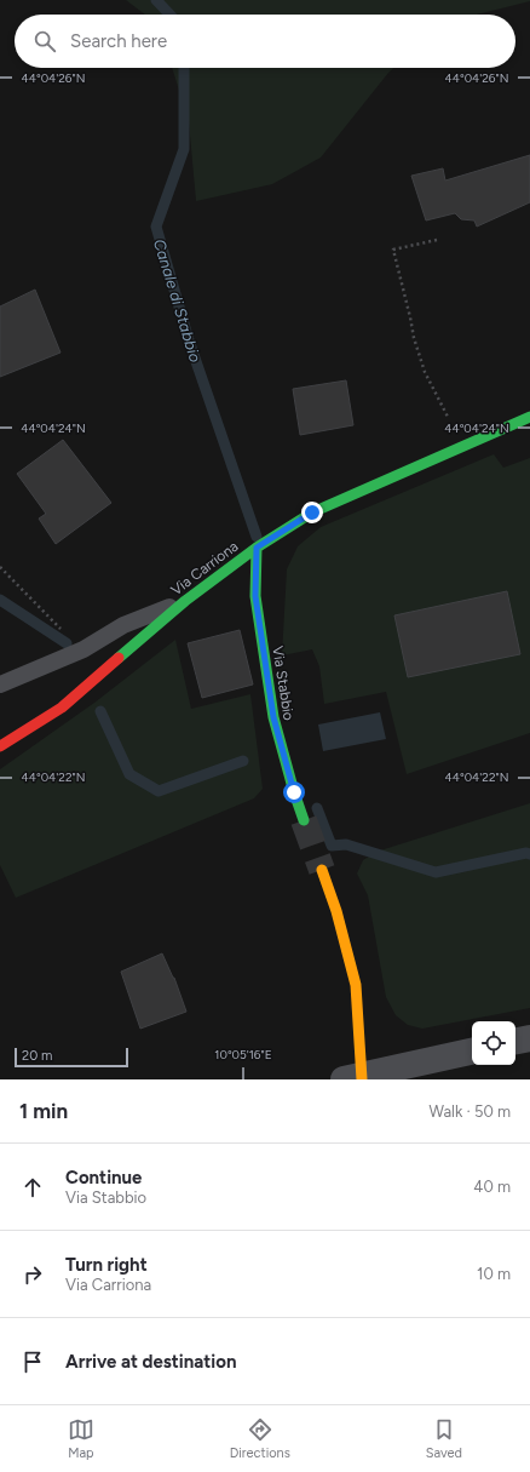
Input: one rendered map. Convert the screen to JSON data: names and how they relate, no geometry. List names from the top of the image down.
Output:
{
  "streets": {
    "main road": ["Via Carriona", "Via Stabbio"]
  },
  "crossings": [
    ["Via Carriona", "Via Stabbio"]
  ],
  "water": ["Canale di Stabbio"],
  "scale_bar": "20 m",
  "page": {
    "search": "Search here",
    "scale": "20 m",
    "heading": ["1 min", "Walk · 50 m"],
    "list": [
      ["Continue", "Via Stabbio", "40 m"],
      ["Turn right", "Via Carriona", "10 m"],
      "Arrive at destination"
    ],
    "nav": ["Map", "Directions", "Saved"]
  },
  "coordinates": [
    "44°04'26\"N",
    "44°04'24\"N",
    "44°04'22\"N",
    "10°05'16\"E"
  ]
}
